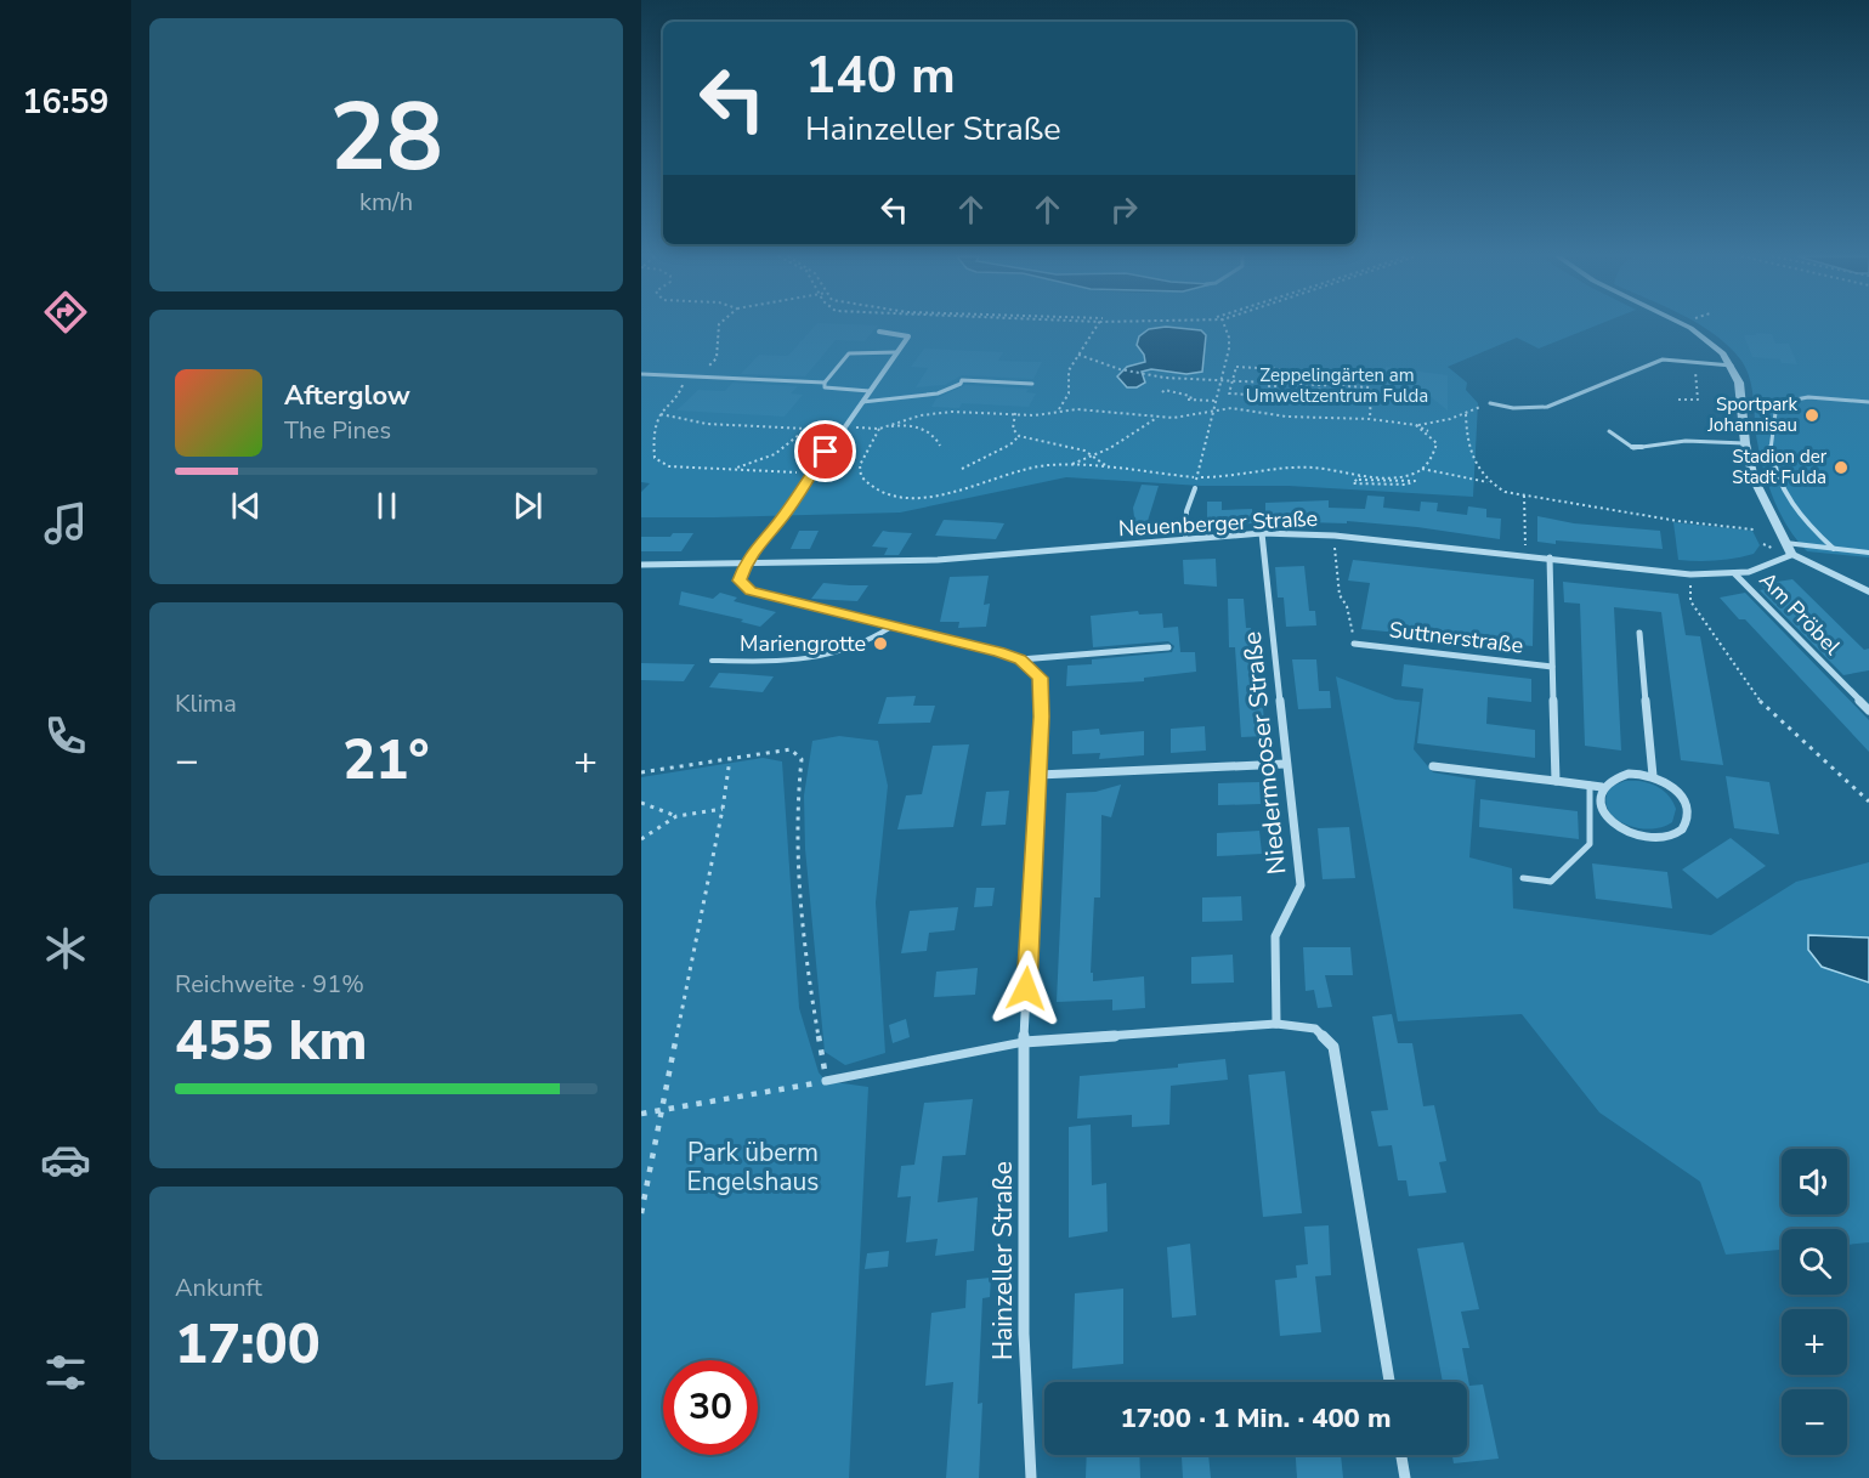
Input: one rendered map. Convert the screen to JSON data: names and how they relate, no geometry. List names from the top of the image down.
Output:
{
  "streets": {
    "street": [
      "Neuenberger Straße",
      "Am Pröbel",
      "Suttnerstraße",
      "Niedermooser Straße",
      "Hainzeller Straße"
    ]
  },
  "crossings": [
    ["Neuenberger Straße", "Am Pröbel"],
    ["Neuenberger Straße", "Niedermooser Straße"]
  ],
  "parks": ["Zeppelingärten am Umweltzentrum Fulda", "Park überm Engelshaus"],
  "places": ["Sportpark Johannisau", "Stadion der Stadt Fulda", "Mariengrotte"],
  "page": {
    "tabs": "16:59",
    "tile": [
      ["28", "km/h"],
      "Klima",
      ["Reichweite · 91%", "455 km"],
      ["Ankunft", "17:00"]
    ],
    "turn": ["140 m", "Hainzeller Straße"],
    "song": ["Afterglow", "The Pines"],
    "heat": ["−", "21°", "+"],
    "map_buttons": ["+", "−"],
    "limit": "30",
    "trip": "17:00 · 1 Min. · 400 m"
  }
}
